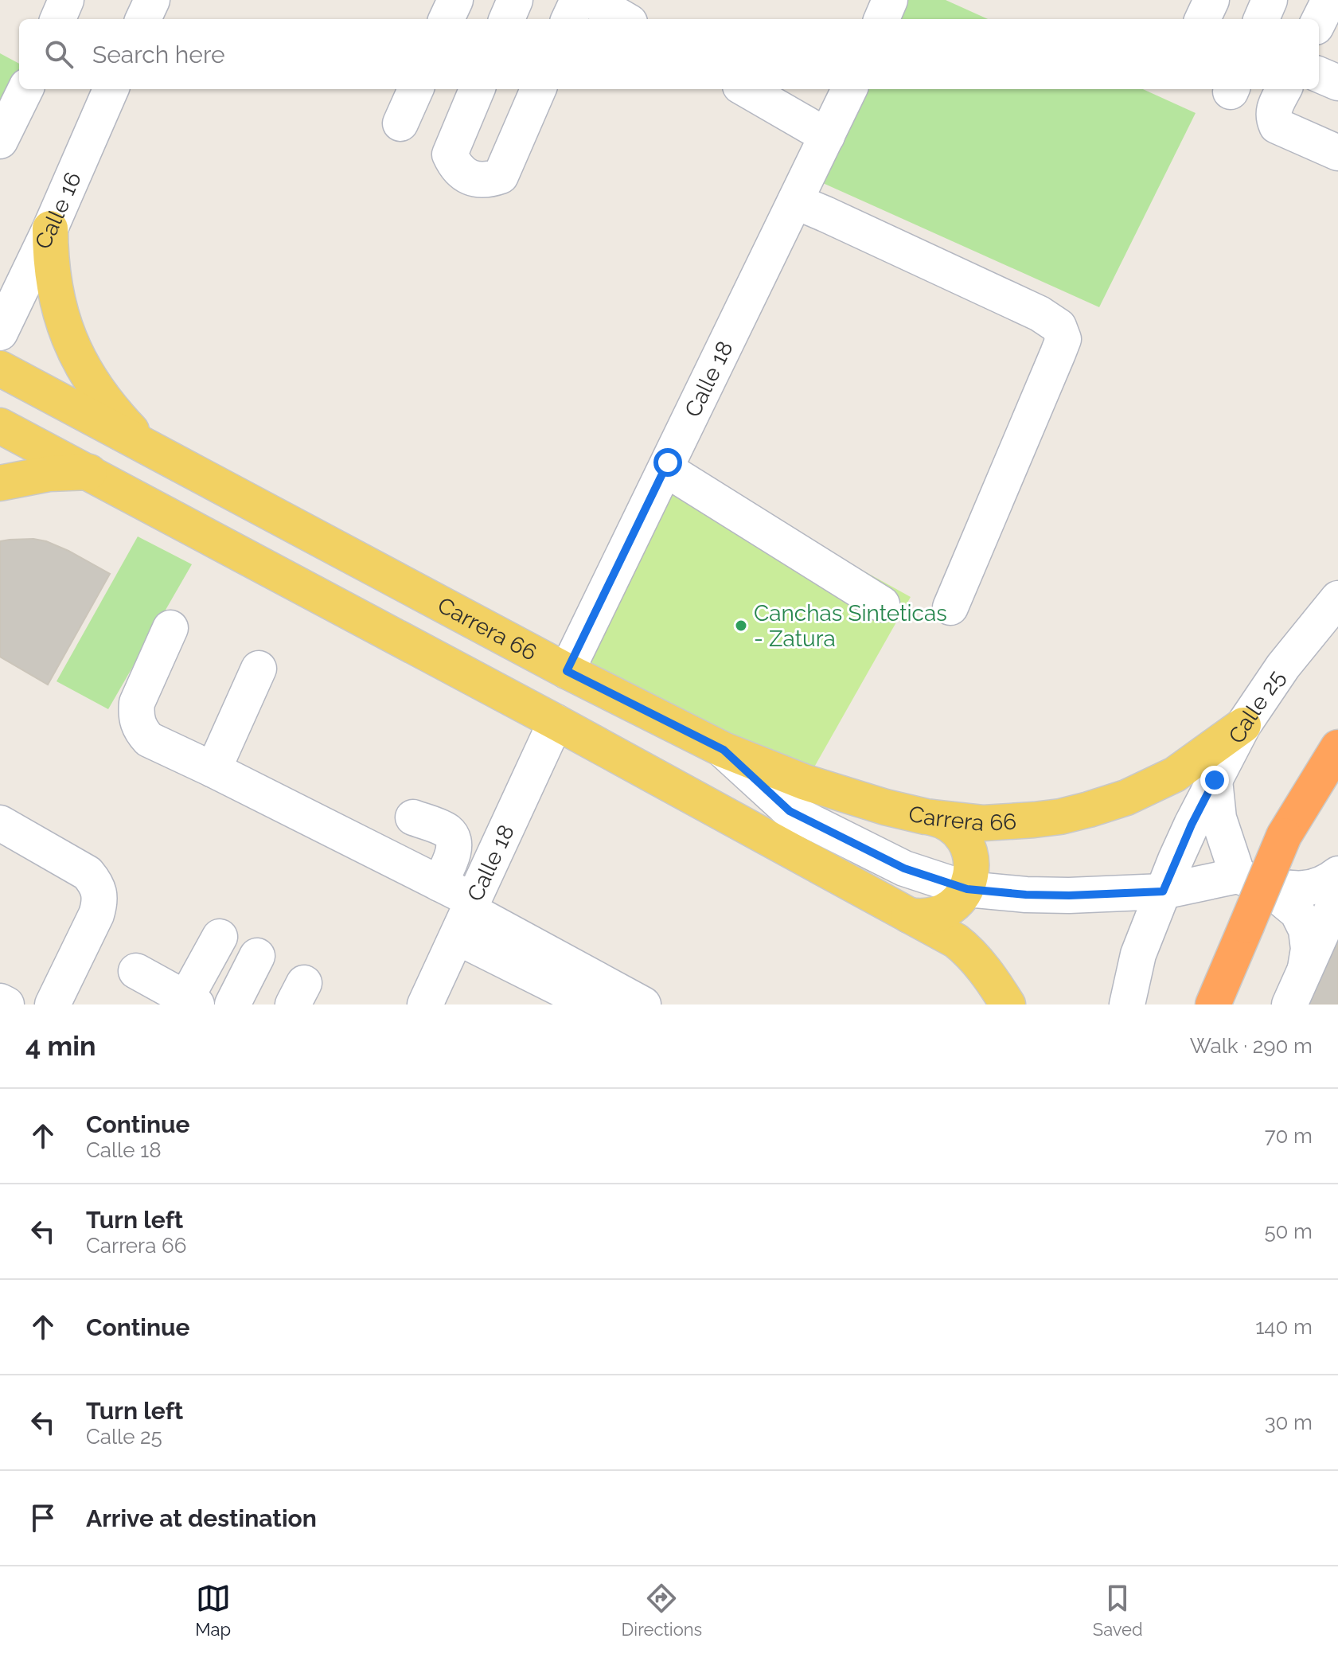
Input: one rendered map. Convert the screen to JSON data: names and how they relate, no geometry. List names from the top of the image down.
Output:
{
  "streets": {
    "main road": ["Carrera 66"],
    "street": ["Calle 16", "Calle 18", "Calle 25"]
  },
  "crossings": [
    ["Calle 18", "Carrera 66"],
    ["Carrera 66", "Calle 25"]
  ],
  "places": ["Canchas Sinteticas - Zatura"],
  "page": {
    "search": "Search here",
    "heading": ["4 min", "Walk · 290 m"],
    "list": [
      ["Continue", "Calle 18", "70 m"],
      ["Turn left", "Carrera 66", "50 m"],
      ["Continue", "140 m"],
      ["Turn left", "Calle 25", "30 m"],
      "Arrive at destination"
    ],
    "nav": ["Map", "Directions", "Saved"]
  }
}
